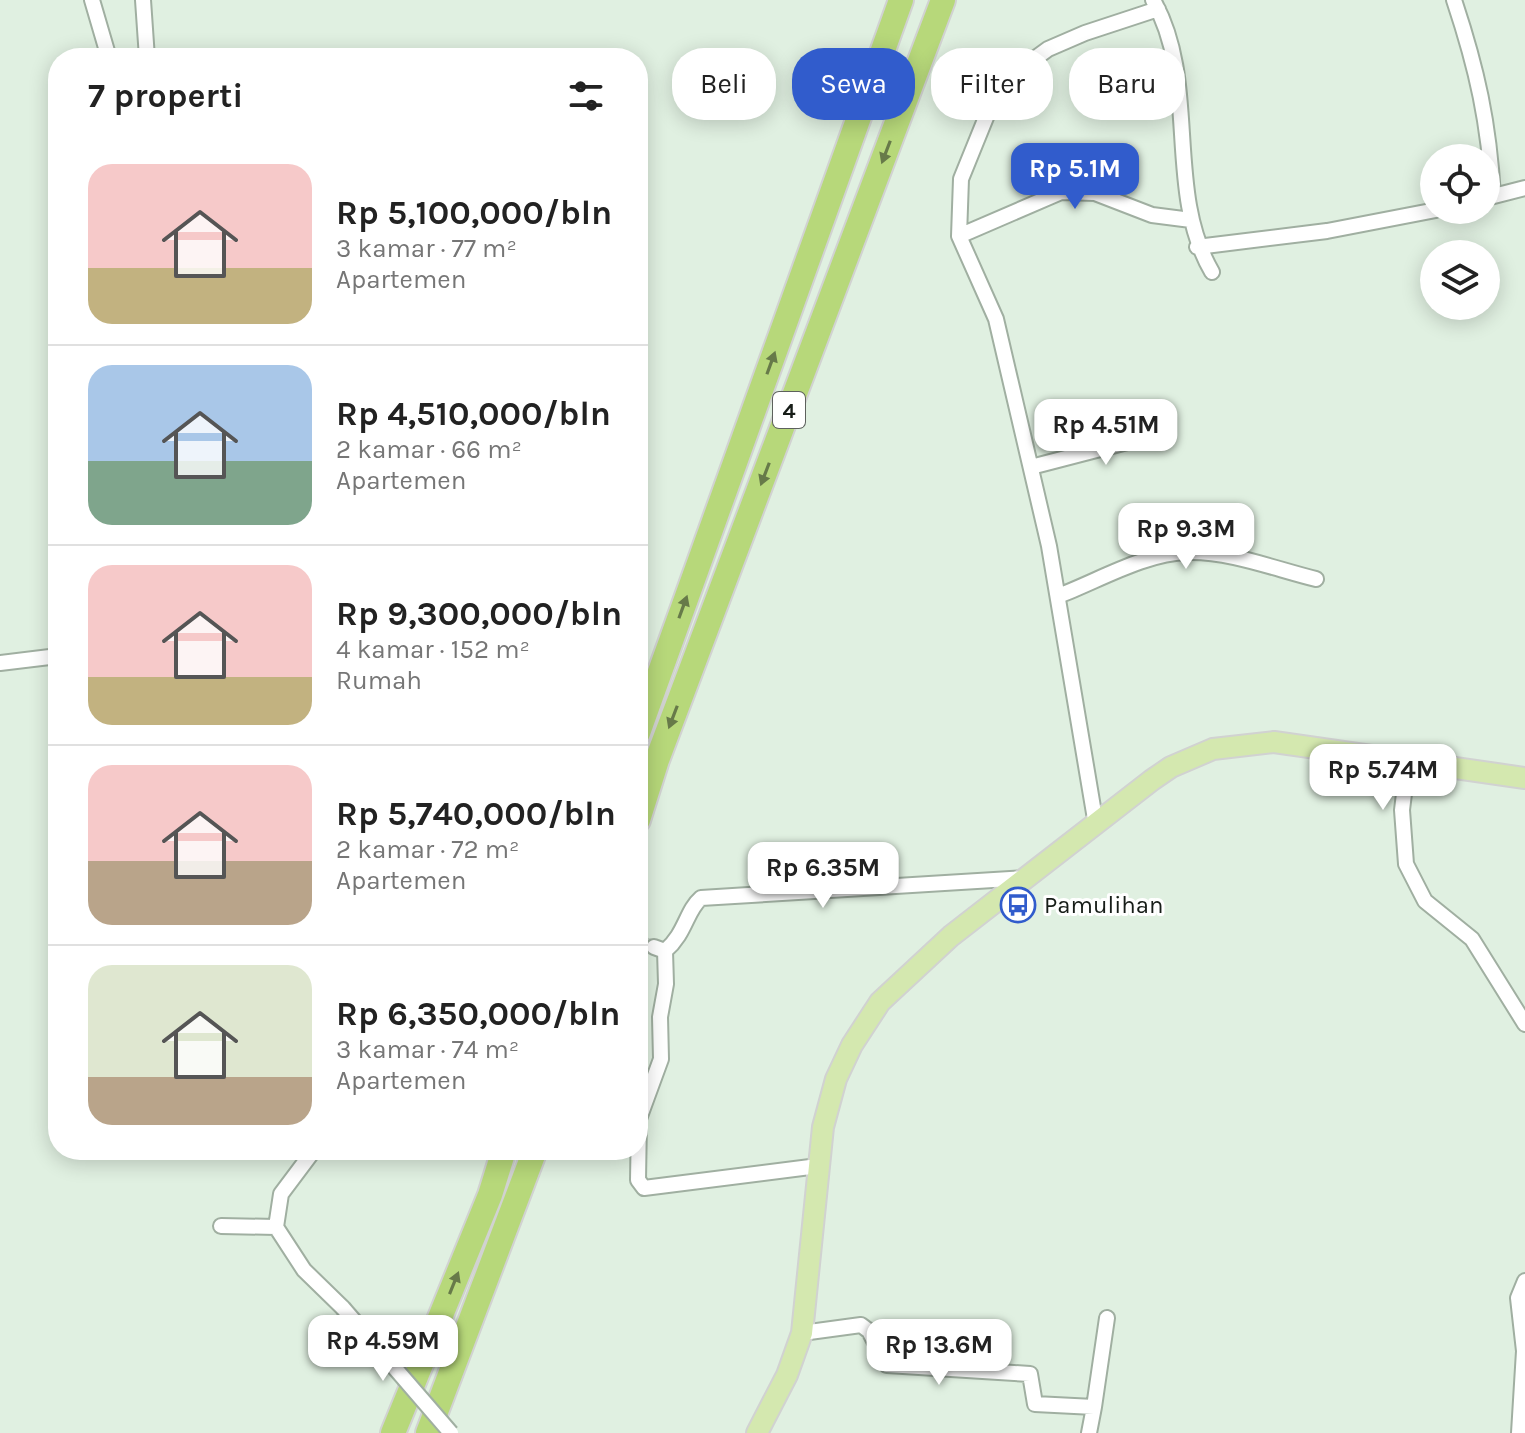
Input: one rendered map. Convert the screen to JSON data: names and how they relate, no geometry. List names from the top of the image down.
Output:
{
  "streets": {
    "highway": ["4"]
  },
  "places": {
    "bus stop": ["Pamulihan"]
  },
  "page": {
    "chip": [
      "Beli",
      "Sewa",
      "Filter",
      "Baru"
    ],
    "heading": "7 properti",
    "price": [
      "Rp 5.1M",
      "Rp 4.51M",
      "Rp 9.3M",
      "Rp 5.74M",
      "Rp 6.35M",
      "Rp 4.59M",
      "Rp 13.6M"
    ],
    "list": [
      {
        "name": "Rp 5,100,000/bln",
        "note": "3 kamar · 77 m² · Apartemen"
      },
      {
        "name": "Rp 4,510,000/bln",
        "note": "2 kamar · 66 m² · Apartemen"
      },
      {
        "name": "Rp 9,300,000/bln",
        "note": "4 kamar · 152 m² · Rumah"
      },
      {
        "name": "Rp 5,740,000/bln",
        "note": "2 kamar · 72 m² · Apartemen"
      },
      {
        "name": "Rp 6,350,000/bln",
        "note": "3 kamar · 74 m² · Apartemen"
      }
    ]
  }
}
